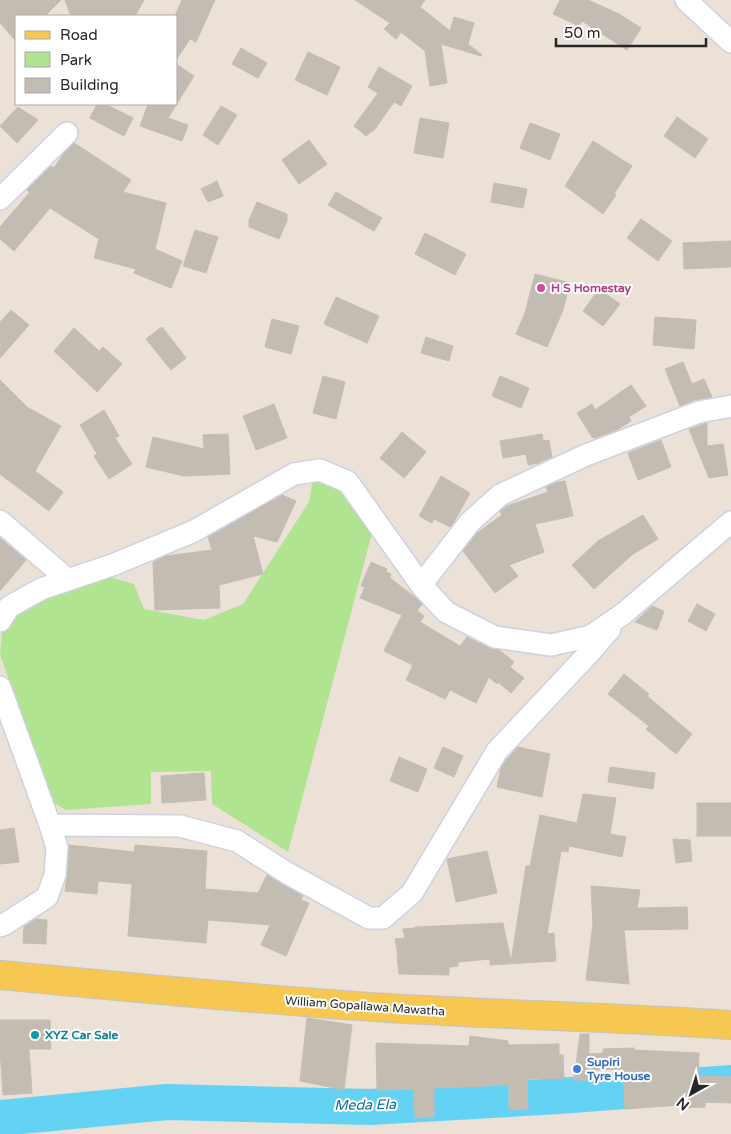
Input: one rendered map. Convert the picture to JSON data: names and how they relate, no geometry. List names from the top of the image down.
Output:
{
  "streets": {
    "main road": ["William Gopallawa Mawatha"]
  },
  "water": ["Meda Ela"],
  "places": ["H S Homestay", "XYZ Car Sale", "Supiri Tyre House"],
  "legend": ["Road", "Park", "Building"],
  "scale_bar": "50 m",
  "north": "bottom left"
}
